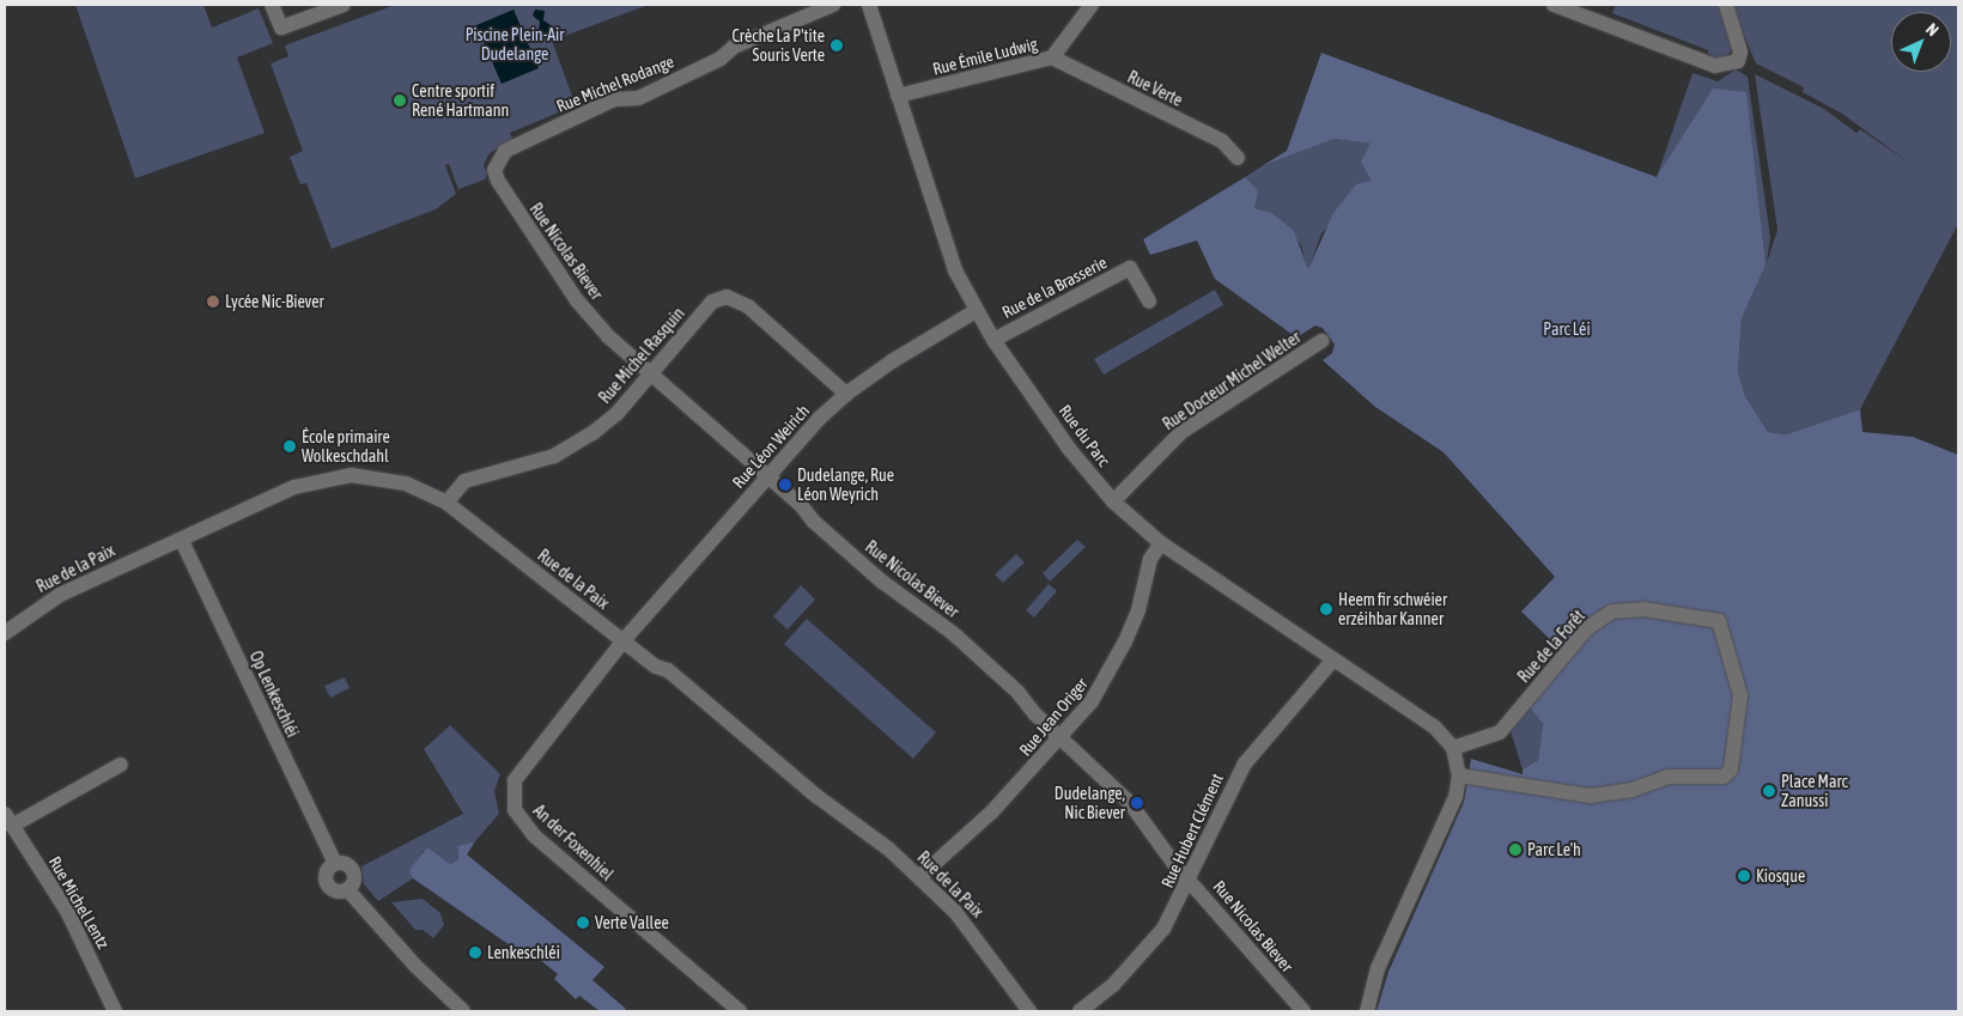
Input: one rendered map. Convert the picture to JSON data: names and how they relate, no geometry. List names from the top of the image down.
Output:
{
  "streets": {
    "street": [
      "Rue Émile Ludwig",
      "Rue Michel Rodange",
      "Rue Verte",
      "Rue Nicolas Biever",
      "Rue de la Brasserie",
      "Rue Michel Rasquin",
      "Rue Docteur Michel Welter",
      "Rue du Parc",
      "Rue Léon Weirich",
      "Rue de la Paix",
      "Rue de la Forêt",
      "Op Lenkeschléi",
      "Rue Jean Origer",
      "Rue Hubert Clément",
      "An der Foxenhiel",
      "Rue Michel Lentz"
    ]
  },
  "crossings": [
    ["Rue Émile Ludwig", "Rue Verte"],
    ["Rue Émile Ludwig", "Rue du Parc"],
    ["Rue Michel Rodange", "Rue Nicolas Biever"],
    ["Rue Nicolas Biever", "Rue Michel Rasquin"],
    ["Rue Nicolas Biever", "Rue Léon Weirich"],
    ["Rue Nicolas Biever", "Rue Jean Origer"],
    ["Rue Nicolas Biever", "Rue Hubert Clément"],
    ["Rue de la Brasserie", "Rue du Parc"],
    ["Rue Michel Rasquin", "Rue Léon Weirich"],
    ["Rue Michel Rasquin", "Rue de la Paix"],
    ["Rue Docteur Michel Welter", "Rue du Parc"],
    ["Rue du Parc", "Rue Léon Weirich"],
    ["Rue du Parc", "Rue de la Forêt"],
    ["Rue du Parc", "Rue Jean Origer"],
    ["Rue du Parc", "Rue Hubert Clément"],
    ["Rue Léon Weirich", "Rue de la Paix"],
    ["Rue Léon Weirich", "An der Foxenhiel"],
    ["Rue de la Paix", "Op Lenkeschléi"],
    ["Rue de la Paix", "Rue Jean Origer"],
    ["Rue de la Paix", "An der Foxenhiel"]
  ],
  "parks": ["Piscine Plein-Air Dudelange", "Parc Léi"],
  "places": [
    "Crèche La P'tite Souris Verte",
    "Centre sportif René Hartmann",
    "Lycée Nic-Biever",
    "École primaire Wolkeschdahl",
    "Dudelange, Rue Léon Weyrich",
    "Heem fir schwéier erzéihbar Kanner",
    "Place Marc Zanussi",
    "Dudelange, Nic Biever",
    "Parc Le'h",
    "Kiosque",
    "Verte Vallee",
    "Lenkeschléi"
  ],
  "north": "top right"
}
